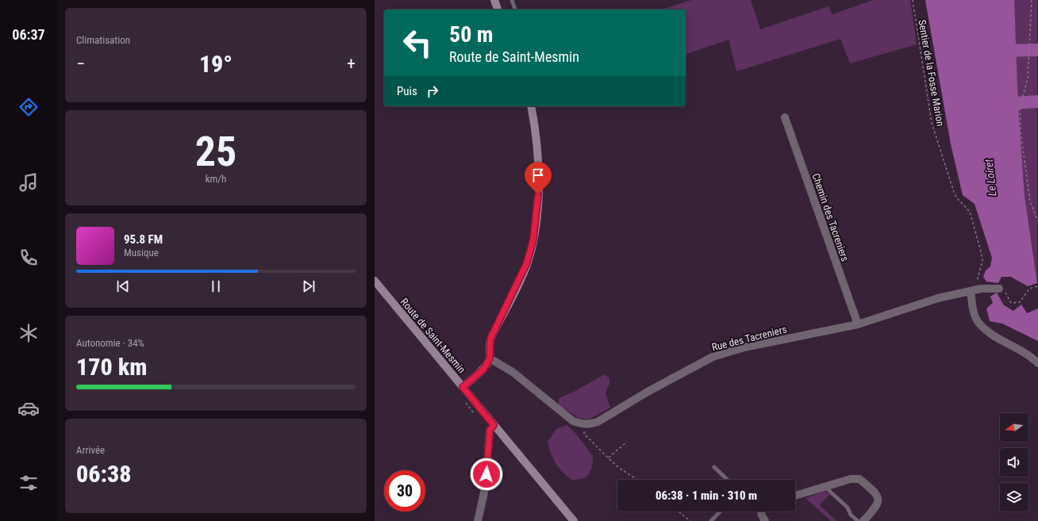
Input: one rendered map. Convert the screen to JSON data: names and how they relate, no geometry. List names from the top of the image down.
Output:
{
  "streets": {
    "street": ["Chemin des Tacreniers", "Route de Saint-Mesmin", "Rue des Tacreniers"],
    "path": ["Sentier de la Fosse Marion"]
  },
  "crossings": [
    ["Sentier de la Fosse Marion", "Rue des Tacreniers"],
    ["Chemin des Tacreniers", "Rue des Tacreniers"]
  ],
  "water": ["Le Loiret"],
  "north": "left",
  "page": {
    "tabs": "06:37",
    "tile": [
      "Climatisation",
      ["25", "km/h"],
      ["Autonomie · 34%", "170 km"],
      ["Arrivée", "06:38"]
    ],
    "turn": ["50 m", "Route de Saint-Mesmin"],
    "heat": ["−", "19°", "+"],
    "then": "Puis",
    "song": ["95.8 FM", "Musique"],
    "limit": "30",
    "trip": "06:38 · 1 min · 310 m"
  }
}
